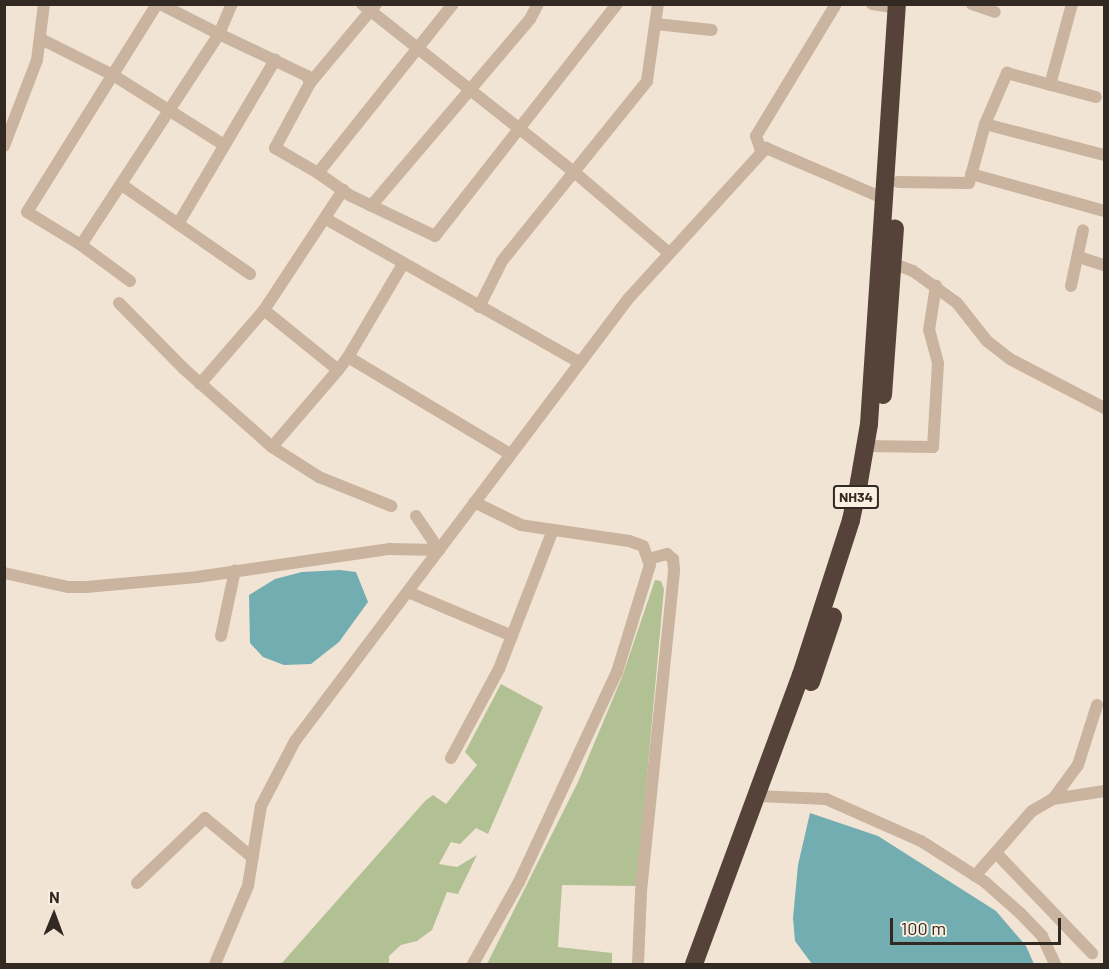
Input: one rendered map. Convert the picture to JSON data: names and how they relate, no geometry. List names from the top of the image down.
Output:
{
  "streets": {
    "highway": ["NH34"]
  },
  "scale_bar": "100 m",
  "north": "top"
}
